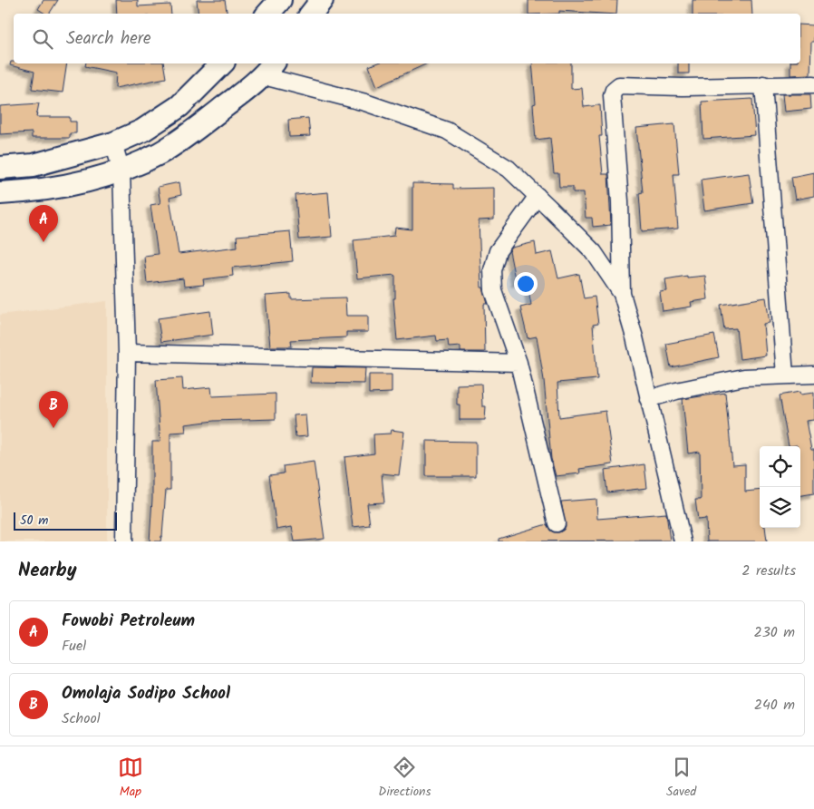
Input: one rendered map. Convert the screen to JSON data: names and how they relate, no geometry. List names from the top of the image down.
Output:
{
  "scale_bar": "50 m",
  "page": {
    "search": "Search here",
    "pins": ["A", "B"],
    "scale": "50 m",
    "heading": ["Nearby", "2 results"],
    "list": [
      {
        "mark": "A",
        "name": "Fowobi Petroleum",
        "note": "Fuel",
        "value": "230 m"
      },
      {
        "mark": "B",
        "name": "Omolaja Sodipo School",
        "note": "School",
        "value": "240 m"
      }
    ],
    "nav": ["Map", "Directions", "Saved"]
  }
}
